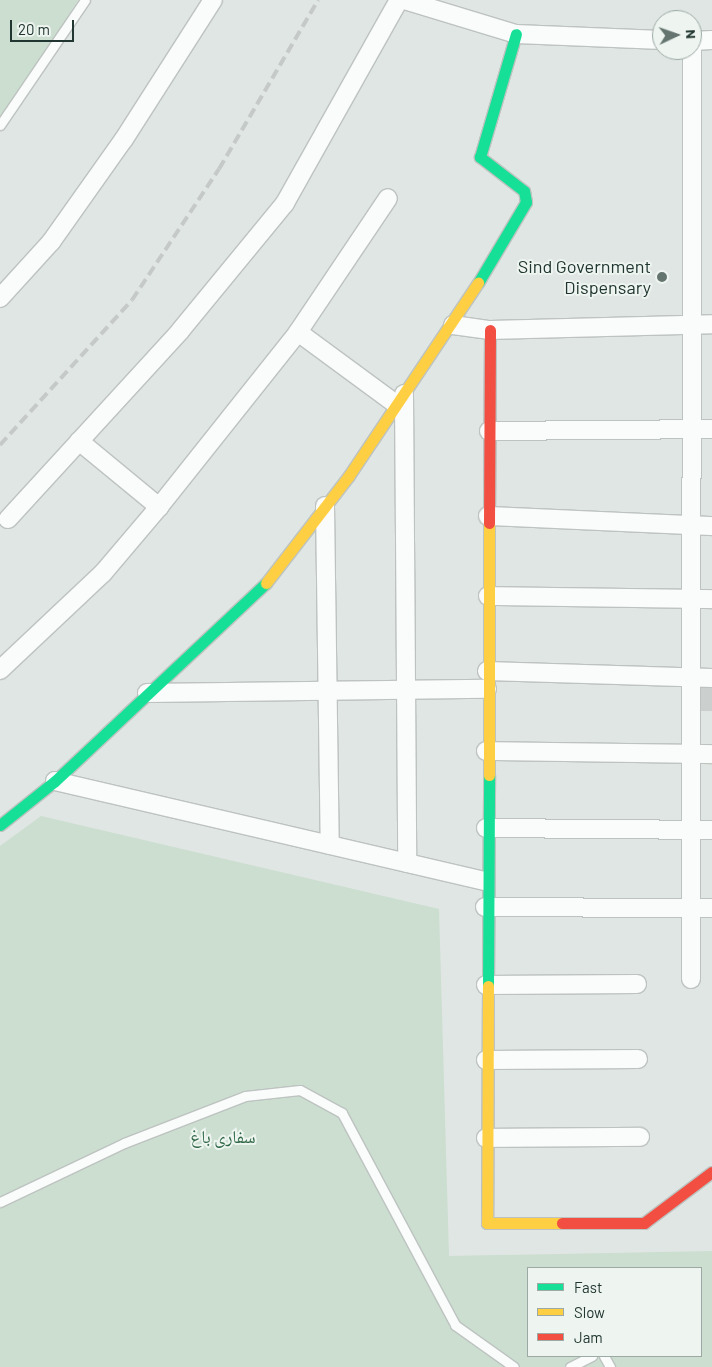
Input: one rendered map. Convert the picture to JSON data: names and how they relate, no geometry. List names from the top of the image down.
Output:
{
  "parks": ["سفاری باغ"],
  "places": ["Sind Government Dispensary"],
  "legend": ["Fast", "Slow", "Jam"],
  "scale_bar": "20 m",
  "north": "right"
}
